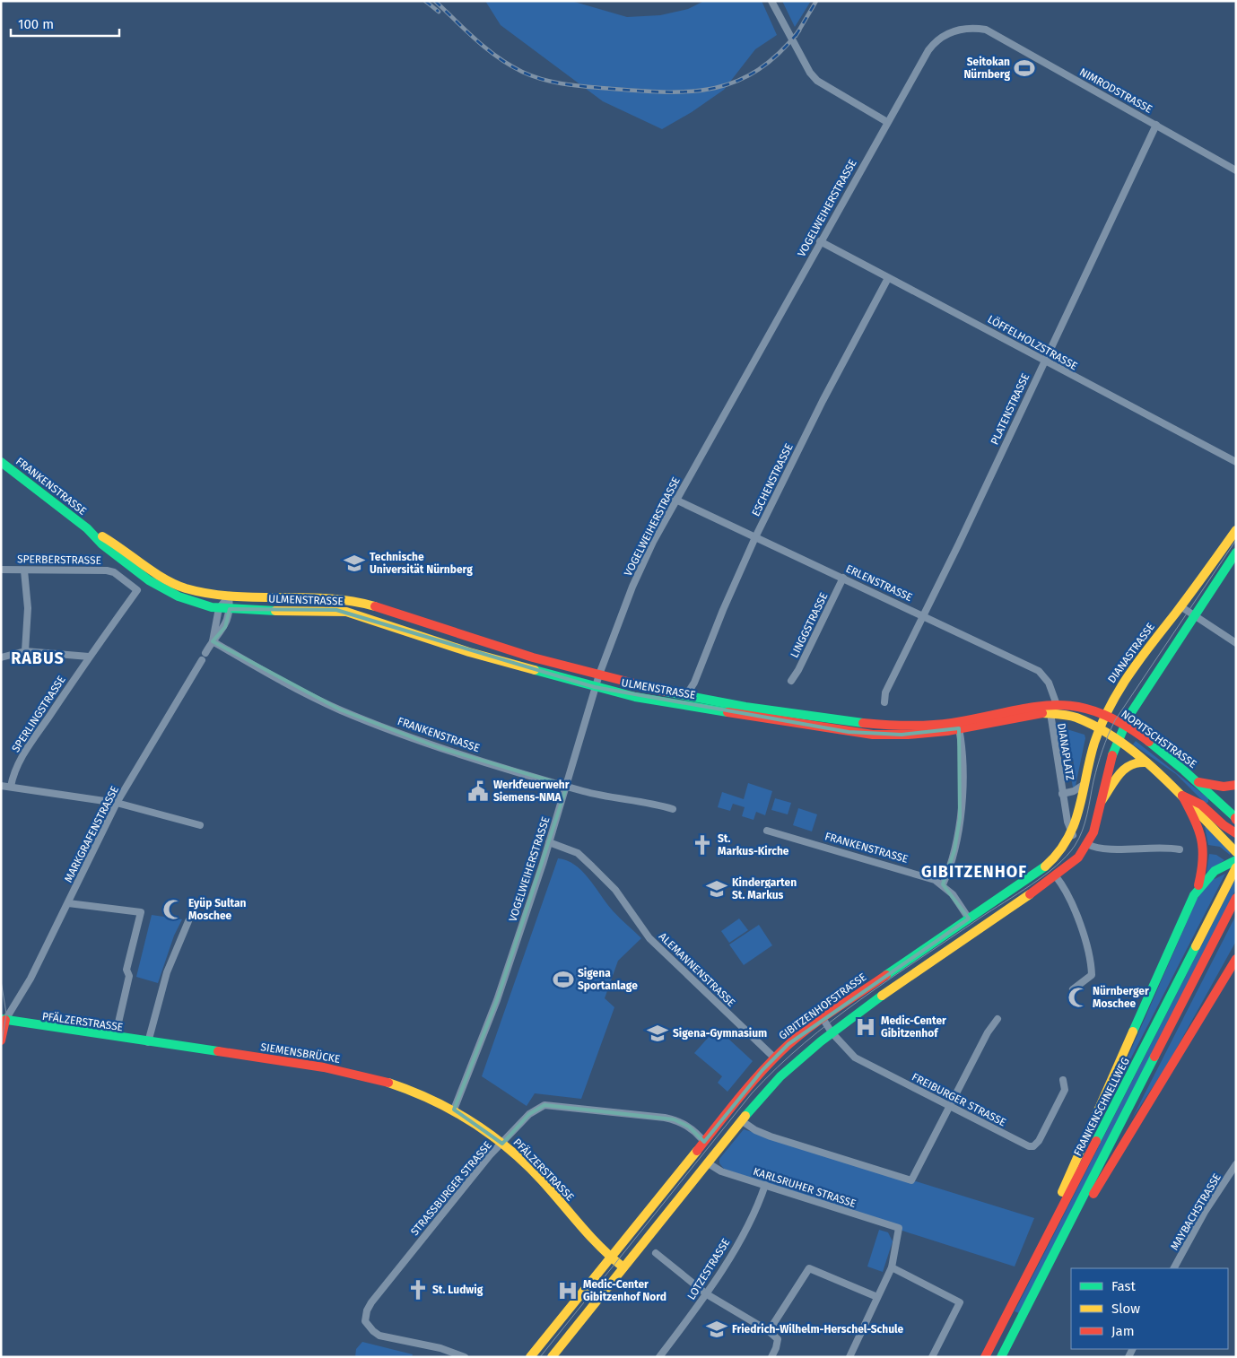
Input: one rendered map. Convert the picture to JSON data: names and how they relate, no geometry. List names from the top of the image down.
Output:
{
  "streets": {
    "main road": [
      "FRANKENSTRASSE",
      "ULMENSTRASSE",
      "DIANASTRASSE",
      "NOPITSCHSTRASSE",
      "GIBITZENHOFSTRASSE",
      "PFÄLZERSTRASSE",
      "SIEMENSBRÜCKE",
      "FRANKENSCHNELLWEG"
    ],
    "street": [
      "NIMRODSTRASSE",
      "VOGELWEIHERSTRASSE",
      "LÖFFELHOLZSTRASSE",
      "PLATENSTRASSE",
      "ESCHENSTRASSE",
      "SPERBERSTRASSE",
      "ERLENSTRASSE",
      "LINGGSTRASSE",
      "SPERLINGSTRASSE",
      "DIANAPLATZ",
      "MARKGRAFENSTRASSE",
      "ALEMANNENSTRASSE",
      "FREIBURGER STRASSE",
      "KARLSRUHER STRASSE",
      "STRASSBURGER STRASSE",
      "MAYBACHSTRASSE",
      "LOTZESTRASSE"
    ]
  },
  "crossings": [
    ["NIMRODSTRASSE", "VOGELWEIHERSTRASSE"],
    ["NIMRODSTRASSE", "PLATENSTRASSE"],
    ["VOGELWEIHERSTRASSE", "LÖFFELHOLZSTRASSE"],
    ["VOGELWEIHERSTRASSE", "FRANKENSTRASSE"],
    ["VOGELWEIHERSTRASSE", "ERLENSTRASSE"],
    ["VOGELWEIHERSTRASSE", "ULMENSTRASSE"],
    ["VOGELWEIHERSTRASSE", "ALEMANNENSTRASSE"],
    ["VOGELWEIHERSTRASSE", "PFÄLZERSTRASSE"],
    ["LÖFFELHOLZSTRASSE", "PLATENSTRASSE"],
    ["LÖFFELHOLZSTRASSE", "ESCHENSTRASSE"],
    ["PLATENSTRASSE", "ERLENSTRASSE"],
    ["ESCHENSTRASSE", "ERLENSTRASSE"],
    ["ESCHENSTRASSE", "ULMENSTRASSE"],
    ["FRANKENSTRASSE", "ULMENSTRASSE"],
    ["FRANKENSTRASSE", "GIBITZENHOFSTRASSE"],
    ["SPERBERSTRASSE", "SPERLINGSTRASSE"],
    ["ERLENSTRASSE", "ULMENSTRASSE"],
    ["ERLENSTRASSE", "LINGGSTRASSE"],
    ["ULMENSTRASSE", "DIANASTRASSE"],
    ["ULMENSTRASSE", "NOPITSCHSTRASSE"],
    ["ULMENSTRASSE", "DIANAPLATZ"],
    ["ULMENSTRASSE", "GIBITZENHOFSTRASSE"],
    ["DIANASTRASSE", "NOPITSCHSTRASSE"],
    ["DIANASTRASSE", "GIBITZENHOFSTRASSE"],
    ["NOPITSCHSTRASSE", "GIBITZENHOFSTRASSE"],
    ["DIANAPLATZ", "GIBITZENHOFSTRASSE"],
    ["MARKGRAFENSTRASSE", "PFÄLZERSTRASSE"],
    ["ALEMANNENSTRASSE", "GIBITZENHOFSTRASSE"],
    ["GIBITZENHOFSTRASSE", "PFÄLZERSTRASSE"],
    ["GIBITZENHOFSTRASSE", "FREIBURGER STRASSE"],
    ["GIBITZENHOFSTRASSE", "STRASSBURGER STRASSE"],
    ["PFÄLZERSTRASSE", "SIEMENSBRÜCKE"],
    ["PFÄLZERSTRASSE", "STRASSBURGER STRASSE"],
    ["KARLSRUHER STRASSE", "LOTZESTRASSE"]
  ],
  "districts": ["RABUS", "GIBITZENHOF"],
  "places": {
    "sports": ["Seitokan Nürnberg", "Sigena Sportanlage"],
    "school or university": [
      "Technische Universität Nürnberg",
      "Kindergarten St. Markus",
      "Sigena-Gymnasium",
      "Friedrich-Wilhelm-Herschel-Schule"
    ],
    "public building": ["Werkfeuerwehr Siemens-NMA"],
    "church": ["St. Markus-Kirche", "St. Ludwig"],
    "mosque": ["Eyüp Sultan Moschee", "Nürnberger Moschee"],
    "hospital": ["Medic-Center Gibitzenhof", "Medic-Center Gibitzenhof Nord"]
  },
  "legend": ["Fast", "Slow", "Jam"],
  "scale_bar": "100 m"
}
